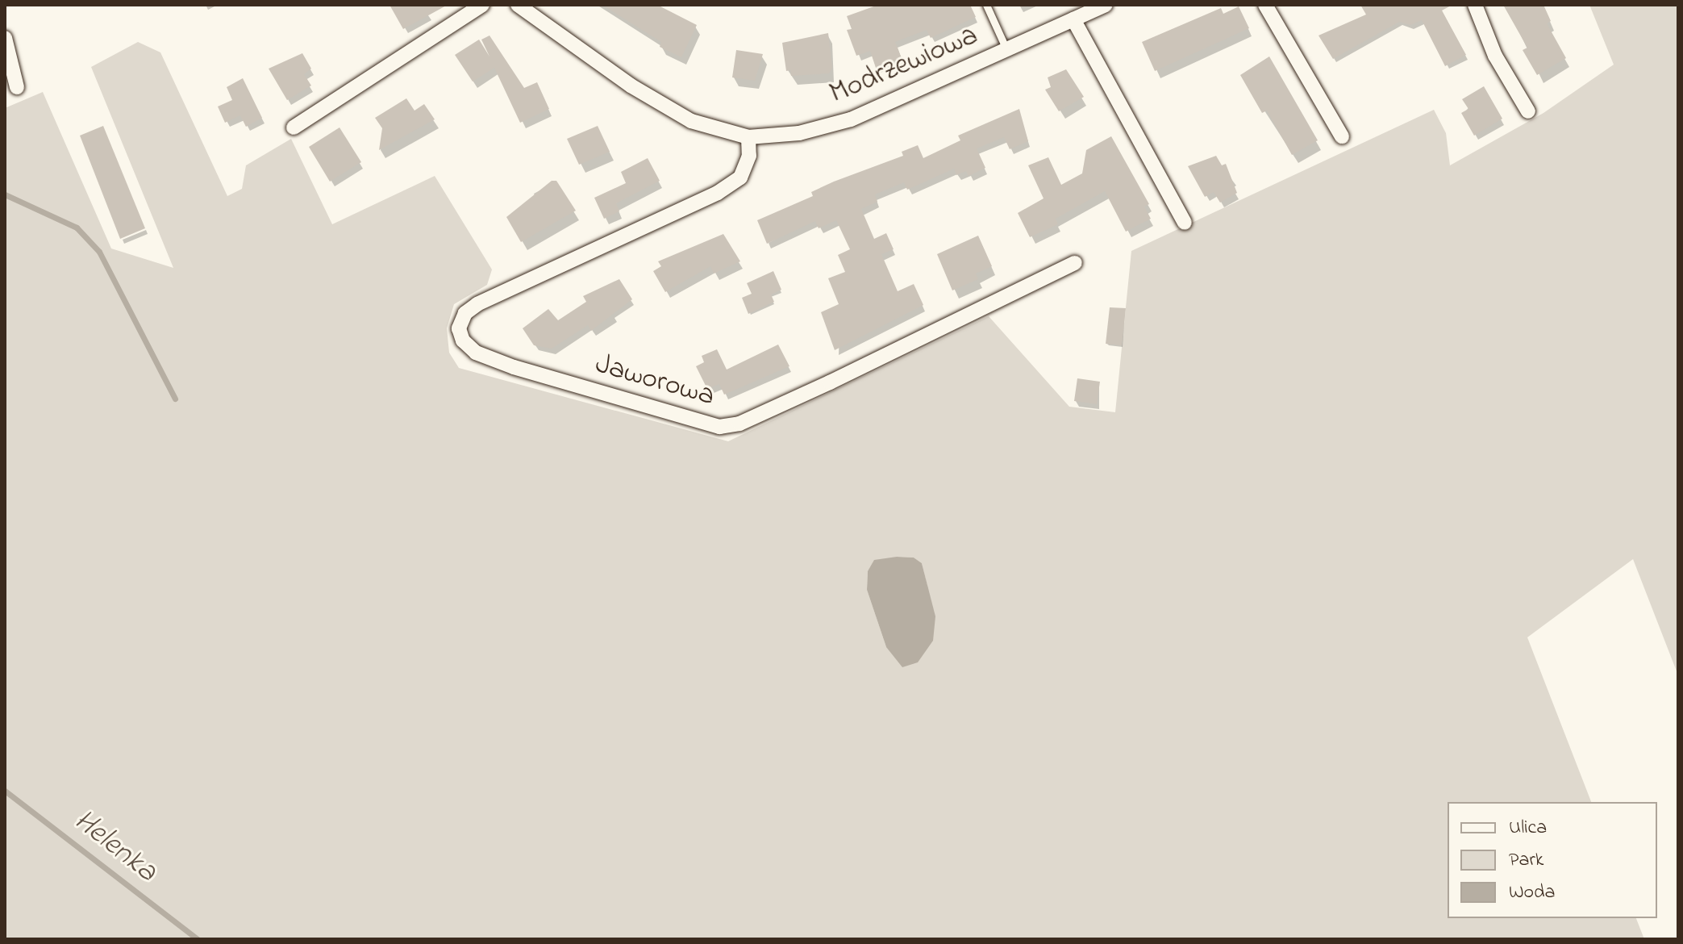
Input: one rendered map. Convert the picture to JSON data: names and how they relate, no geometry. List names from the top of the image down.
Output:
{
  "streets": {
    "street": ["Modrzewiowa", "Jaworowa"]
  },
  "crossings": [
    ["Modrzewiowa", "Jaworowa"]
  ],
  "water": ["Helenka"],
  "legend": ["Ulica", "Park", "Woda"]
}
